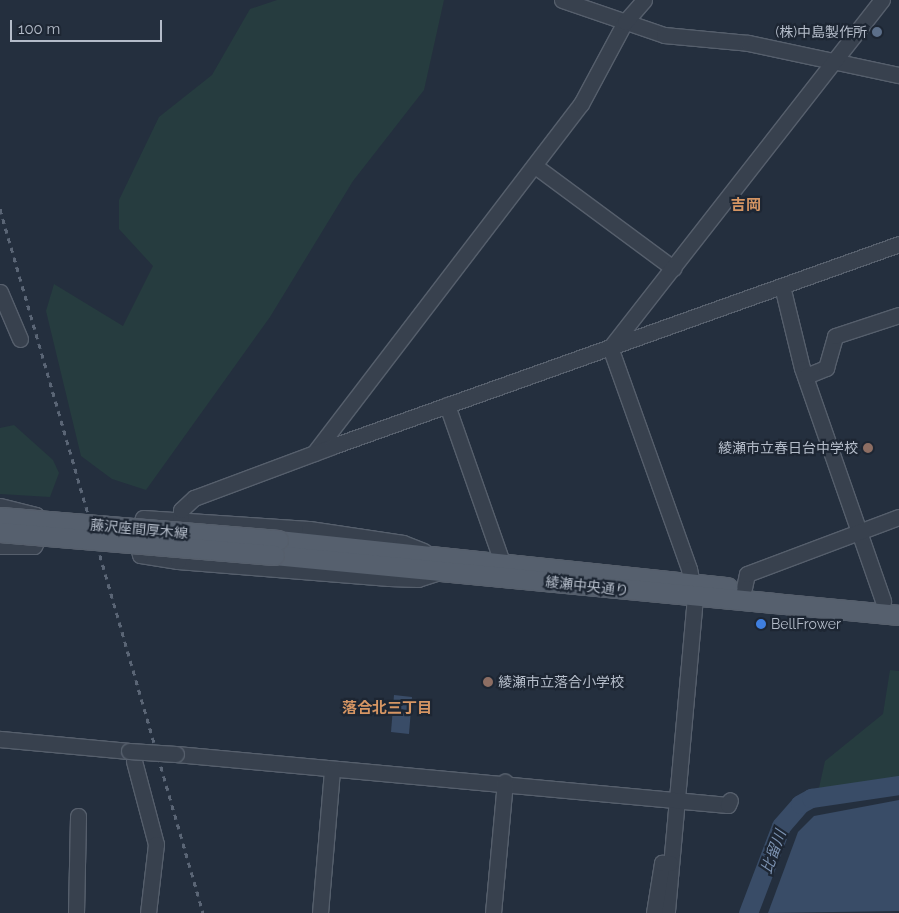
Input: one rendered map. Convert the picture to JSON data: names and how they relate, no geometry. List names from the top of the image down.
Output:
{
  "streets": {
    "main road": ["藤沢座間厚木線", "綾瀬中央通り"]
  },
  "crossings": [
    ["藤沢座間厚木線", "綾瀬中央通り"]
  ],
  "districts": ["吉岡", "落合北三丁目"],
  "water": ["比留川"],
  "places": [
    "(株)中島製作所",
    "綾瀬市立春日台中学校",
    "BellFrower",
    "綾瀬市立落合小学校"
  ],
  "scale_bar": "100 m"
}
